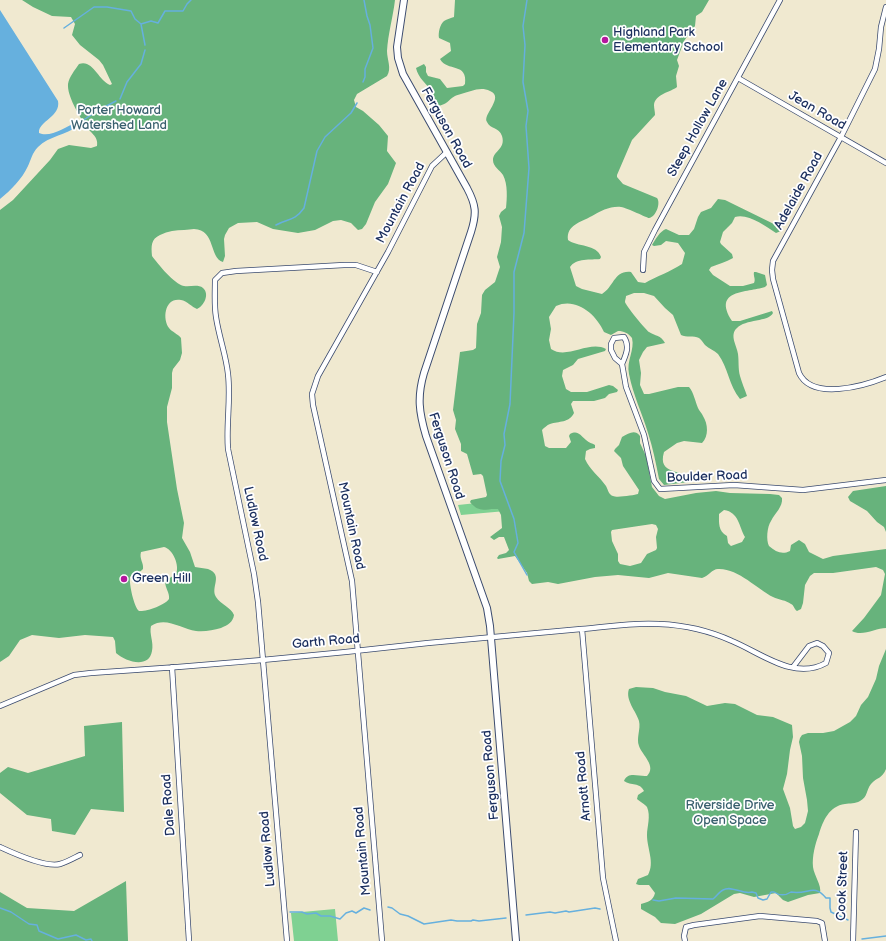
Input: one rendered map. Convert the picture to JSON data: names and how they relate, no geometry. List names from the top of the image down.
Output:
{
  "streets": {
    "street": [
      "Jean Road",
      "Ferguson Road",
      "Steep Hollow Lane",
      "Adelaide Road",
      "Mountain Road",
      "Boulder Road",
      "Ludlow Road",
      "Garth Road",
      "Arnott Road",
      "Dale Road",
      "Cook Street"
    ]
  },
  "crossings": [
    ["Jean Road", "Steep Hollow Lane"],
    ["Jean Road", "Adelaide Road"],
    ["Ferguson Road", "Mountain Road"],
    ["Ferguson Road", "Garth Road"],
    ["Mountain Road", "Ludlow Road"],
    ["Mountain Road", "Garth Road"],
    ["Ludlow Road", "Garth Road"],
    ["Garth Road", "Arnott Road"],
    ["Garth Road", "Dale Road"]
  ],
  "parks": ["Porter Howard Watershed Land", "Riverside Drive Open Space"],
  "places": ["Highland Park Elementary School", "Green Hill"]
}
